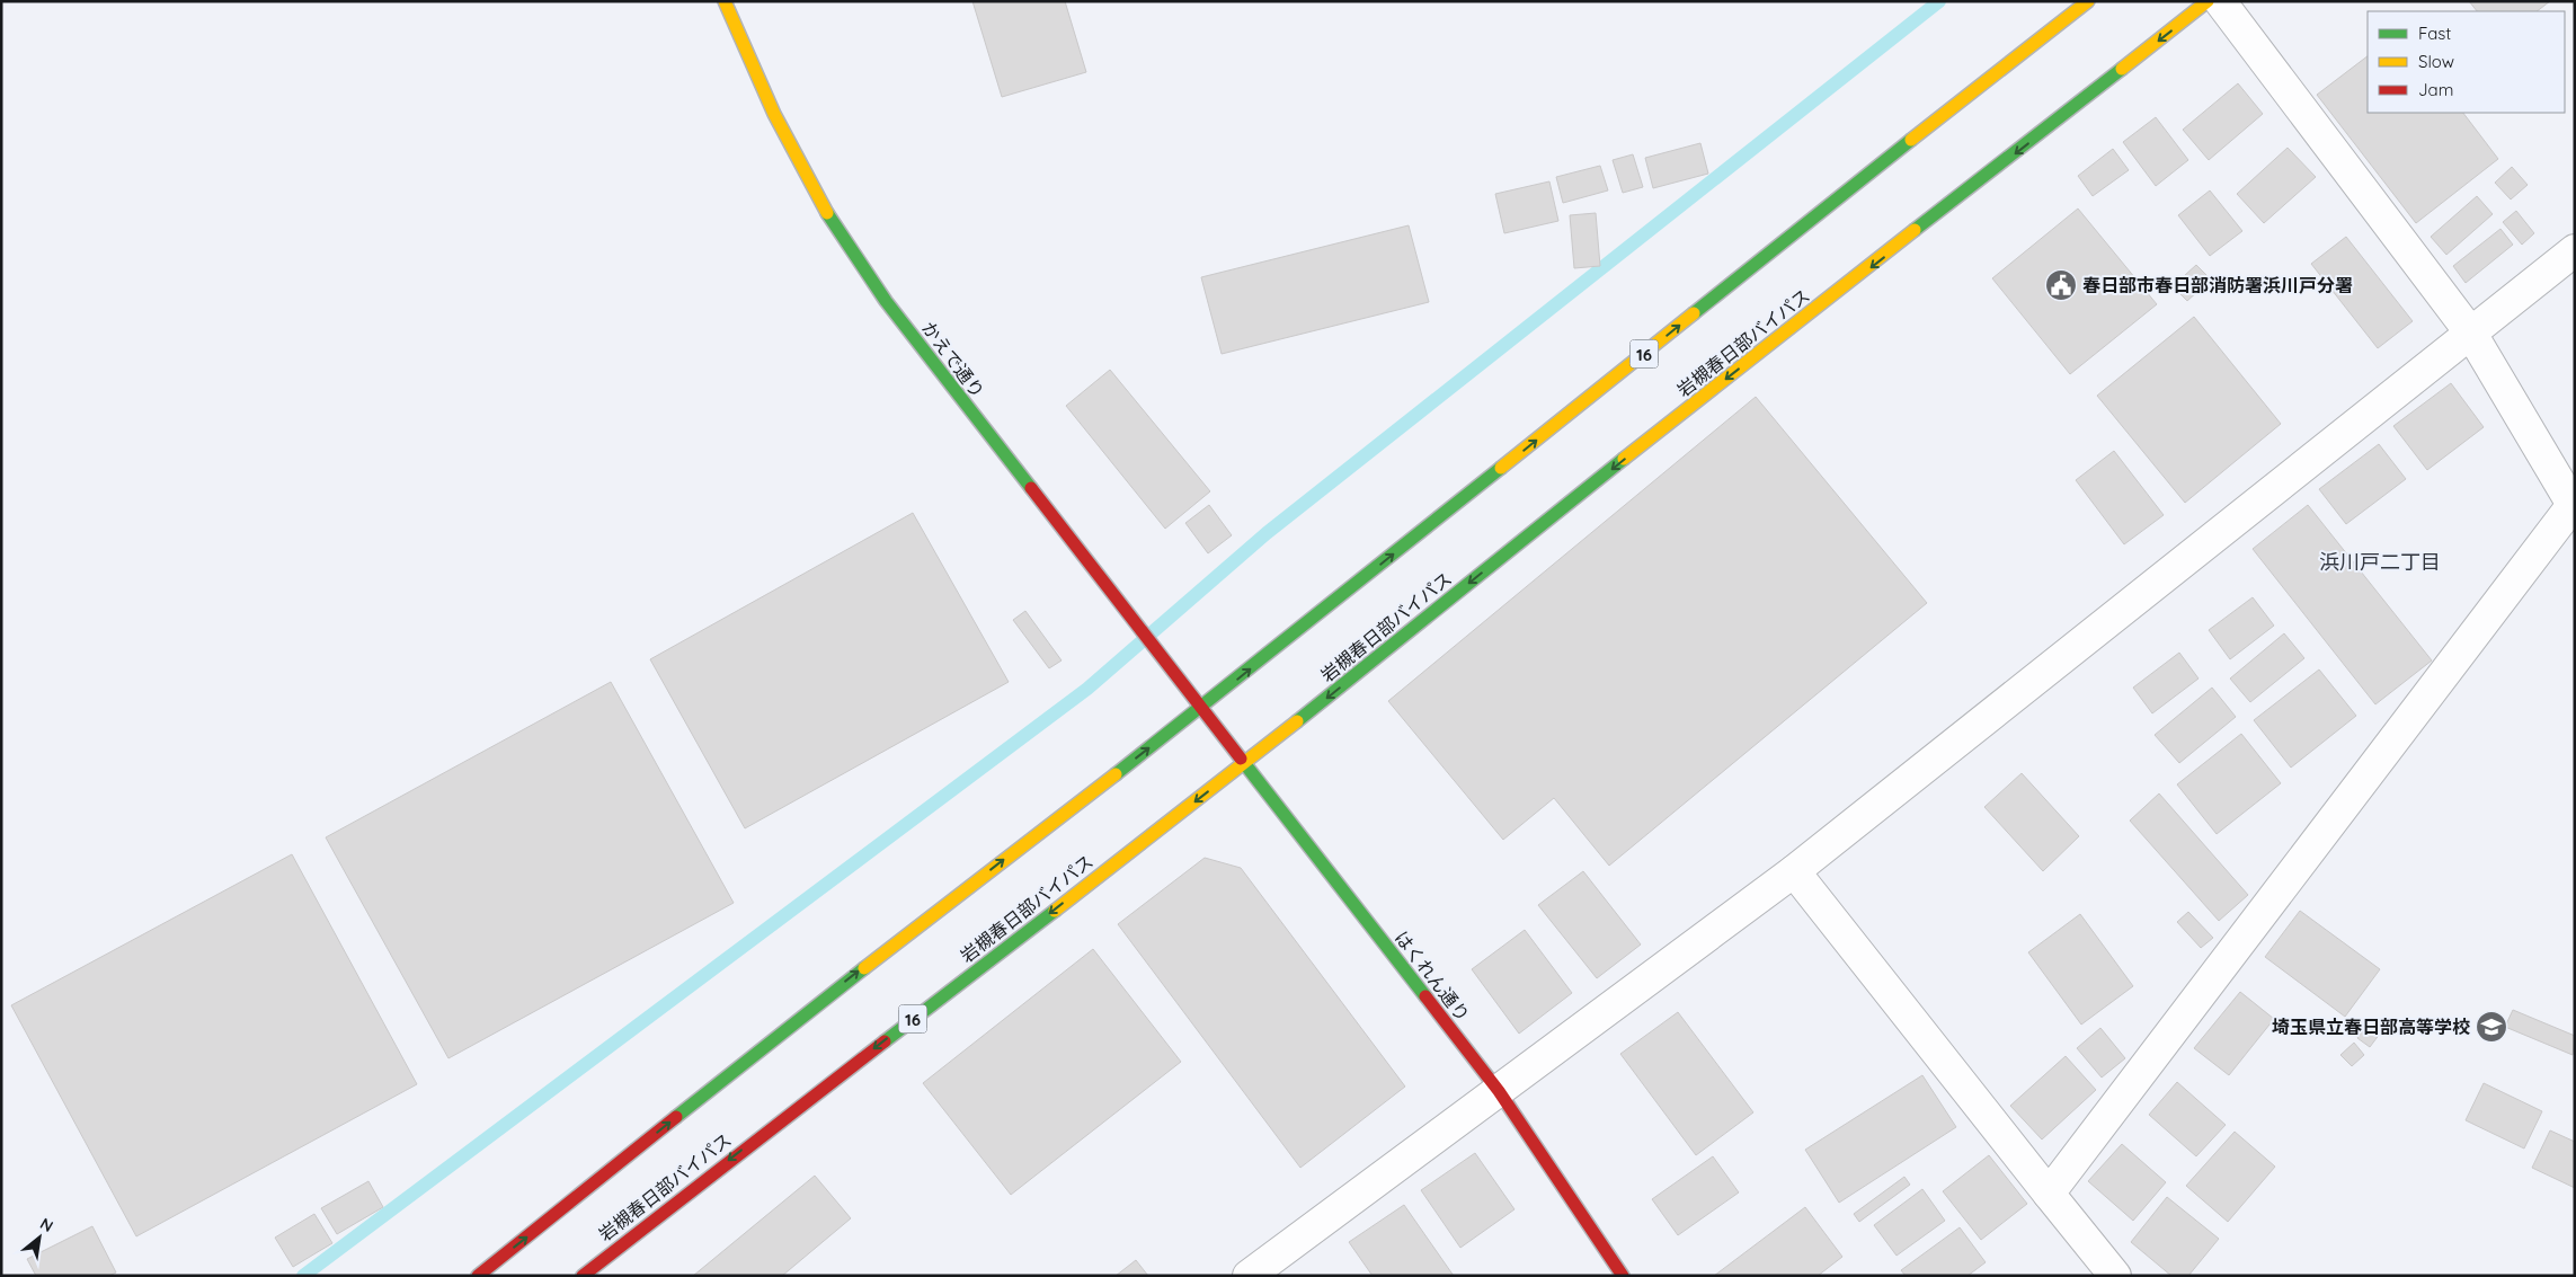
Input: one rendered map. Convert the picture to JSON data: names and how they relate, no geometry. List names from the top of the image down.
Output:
{
  "streets": {
    "main road": [
      "岩槻春日部バイパス",
      "16",
      "かえで通り",
      "はくれん通り"
    ]
  },
  "crossings": [
    ["岩槻春日部バイパス", "はくれん通り"],
    ["16", "かえで通り"],
    ["16", "はくれん通り"],
    ["かえで通り", "はくれん通り"]
  ],
  "districts": ["浜川戸二丁目"],
  "places": {
    "public building": ["春日部市春日部消防署浜川戸分署"],
    "school or university": ["埼玉県立春日部高等学校"]
  },
  "legend": ["Fast", "Slow", "Jam"],
  "north": "top right"
}
